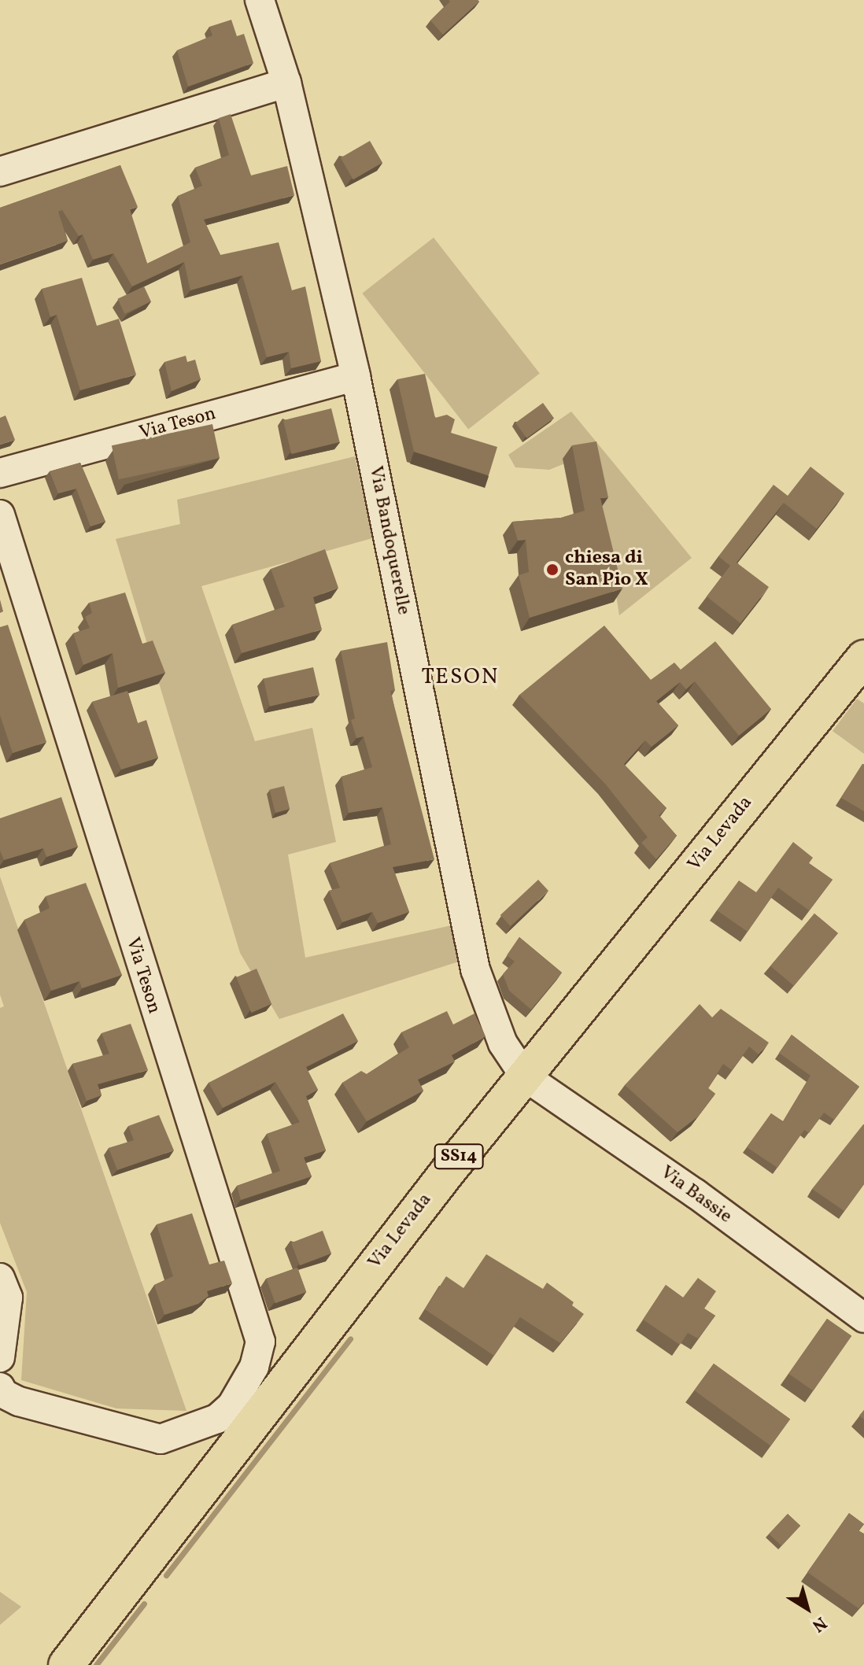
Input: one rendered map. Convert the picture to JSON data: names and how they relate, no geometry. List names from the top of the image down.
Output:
{
  "streets": {
    "main road": ["Via Levada", "SS14"],
    "street": ["Via Teson", "Via Bandoquerelle", "Via Bassie"]
  },
  "crossings": [
    ["Via Teson", "Via Bandoquerelle"],
    ["Via Teson", "Via Levada"],
    ["Via Bandoquerelle", "Via Levada"],
    ["Via Bandoquerelle", "Via Bassie"],
    ["Via Levada", "Via Bassie"]
  ],
  "districts": ["TESON"],
  "places": ["chiesa di San Pio X"],
  "north": "bottom right"
}
